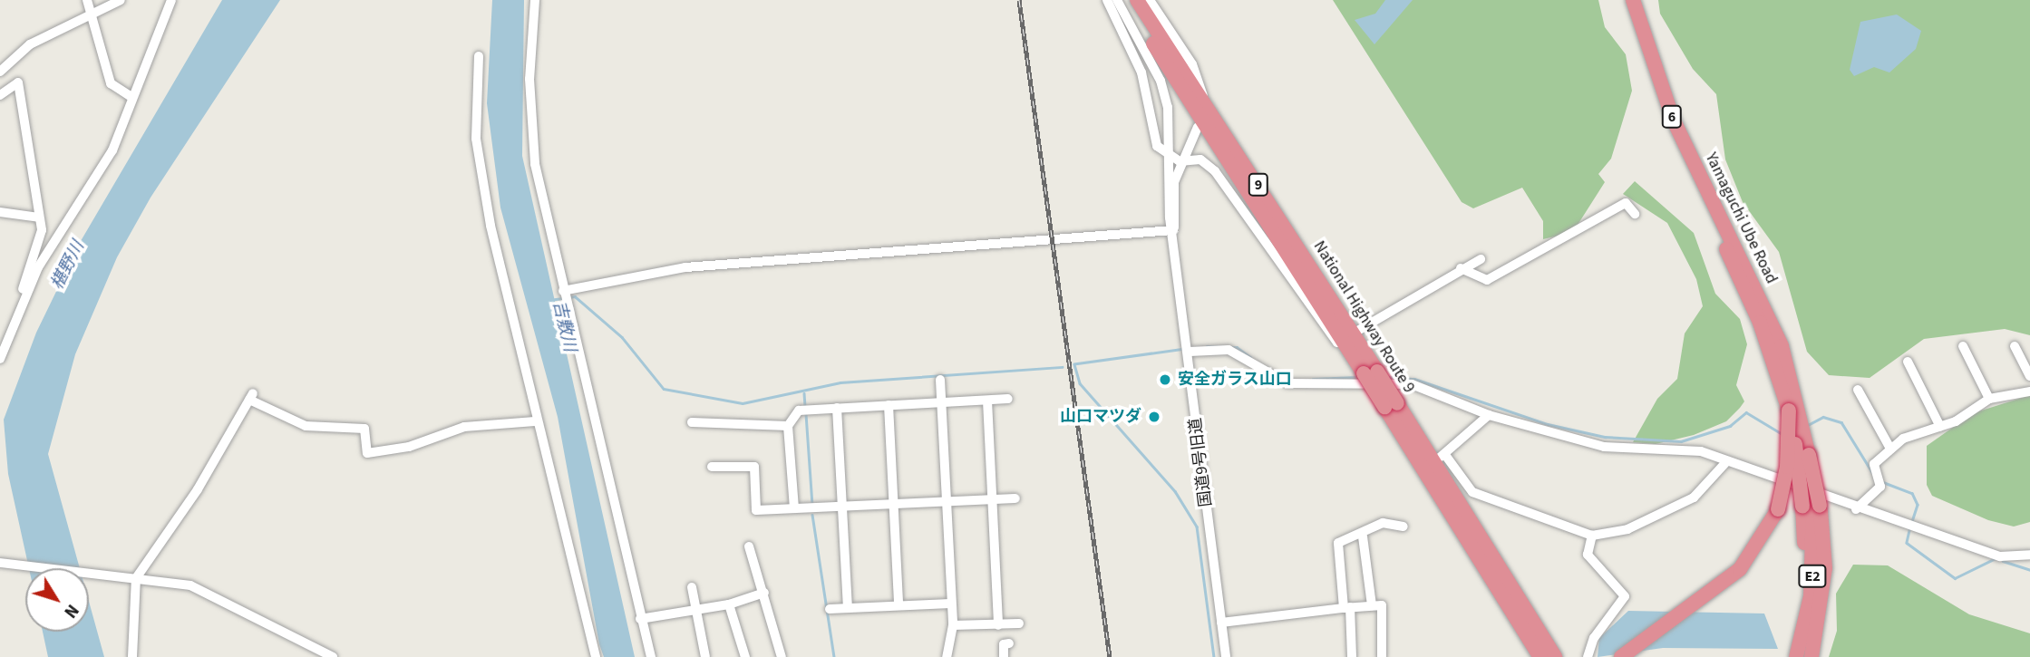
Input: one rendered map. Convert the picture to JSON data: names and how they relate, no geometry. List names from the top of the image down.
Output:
{
  "streets": {
    "highway": [
      "6",
      "9",
      "Yamaguchi Ube Road",
      "National Highway Route 9",
      "E2"
    ],
    "street": ["国道9号旧道"]
  },
  "crossings": [
    ["Yamaguchi Ube Road", "E2"]
  ],
  "water": ["椹野川", "吉敷川"],
  "places": ["安全ガラス山口", "山口マツダ"],
  "north": "bottom right"
}
